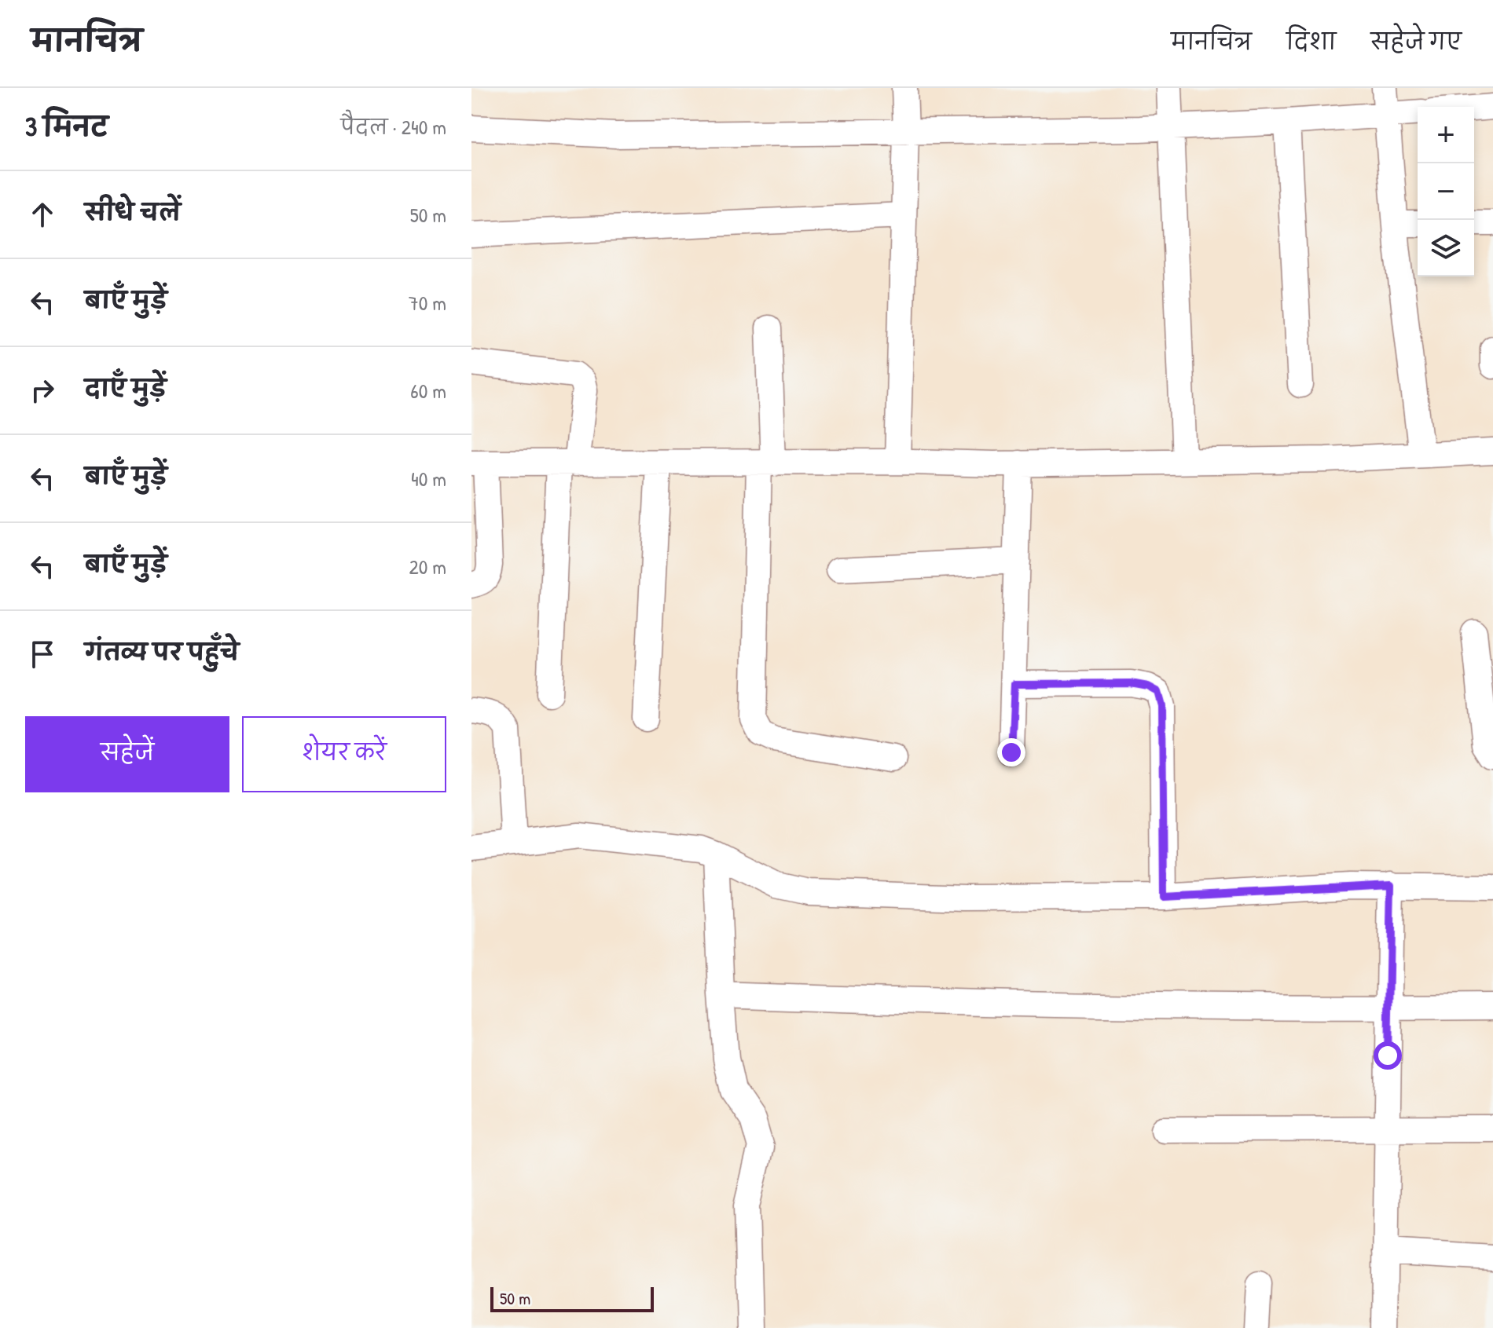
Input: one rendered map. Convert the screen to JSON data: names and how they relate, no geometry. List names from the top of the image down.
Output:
{
  "scale_bar": "50 m",
  "page": {
    "header": "मानचित्र",
    "nav": ["मानचित्र", "दिशा", "सहेजे गए"],
    "heading": ["3 मिनट", "पैदल · 240 m"],
    "map_buttons": ["+", "−"],
    "list": [
      ["सीधे चलें", "50 m"],
      ["बाएँ मुड़ें", "70 m"],
      ["दाएँ मुड़ें", "60 m"],
      ["बाएँ मुड़ें", "40 m"],
      ["बाएँ मुड़ें", "20 m"],
      "गंतव्य पर पहुँचे"
    ],
    "buttons": ["सहेजें", "शेयर करें"],
    "scale": "50 m"
  }
}
